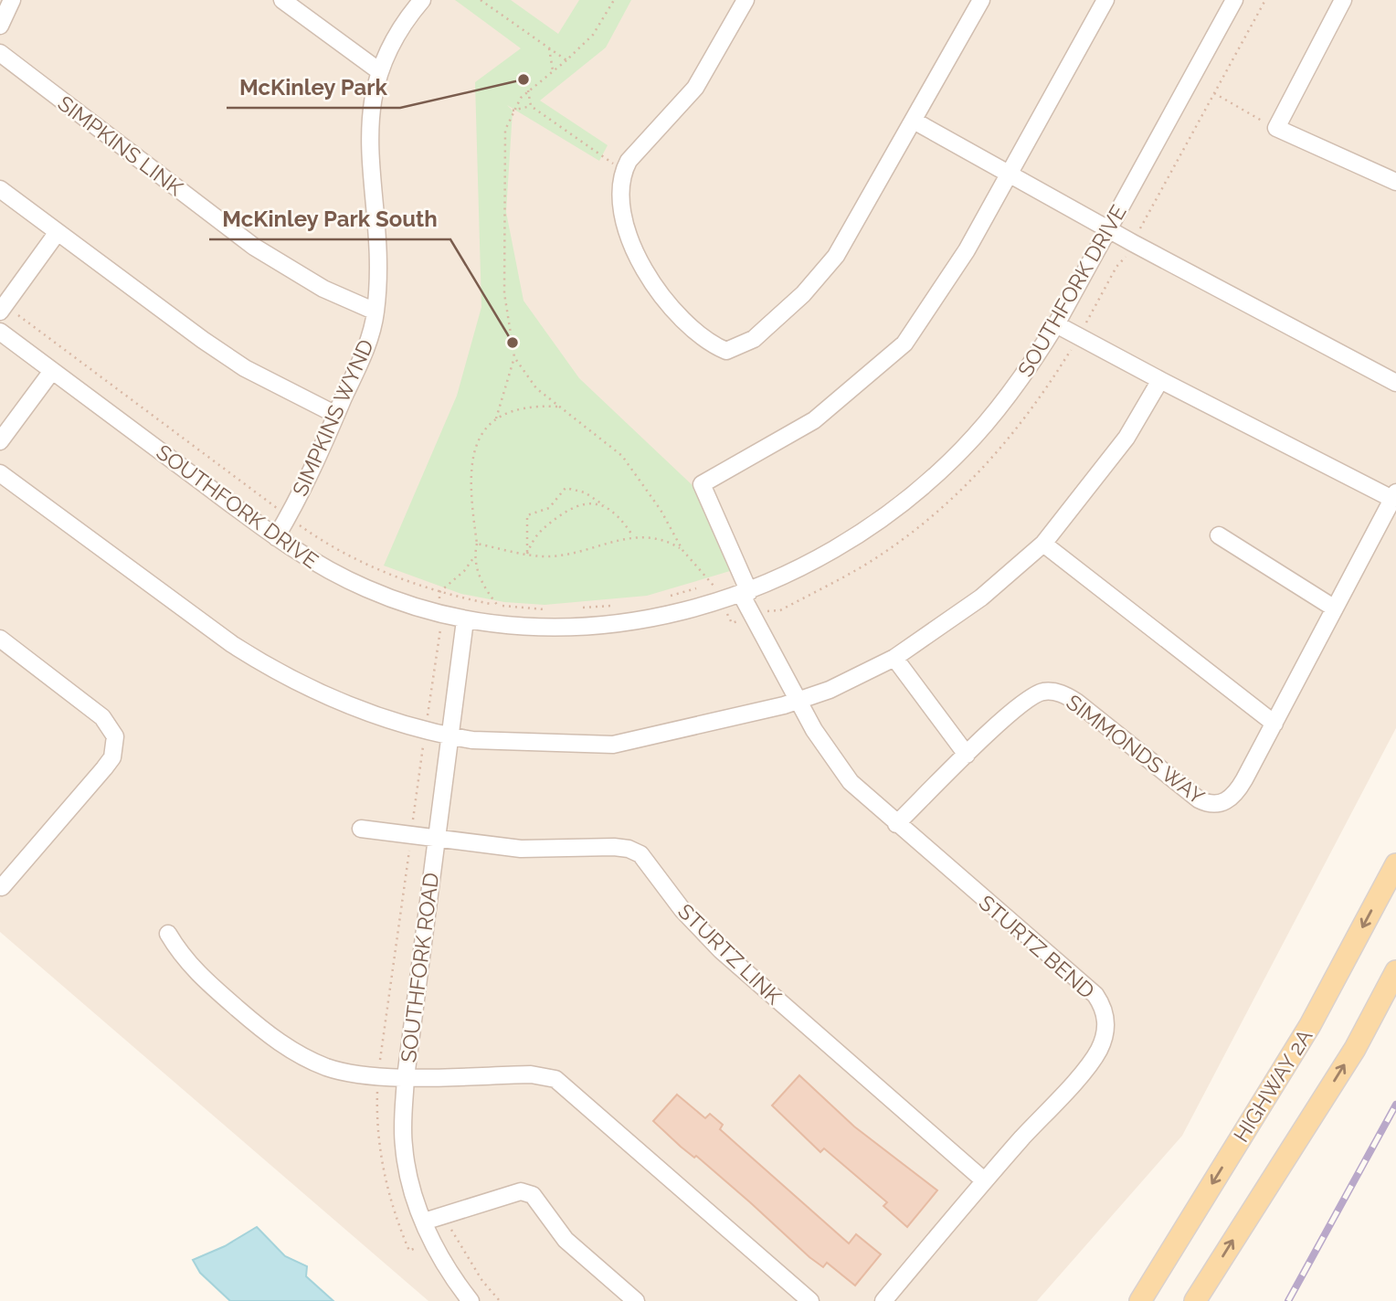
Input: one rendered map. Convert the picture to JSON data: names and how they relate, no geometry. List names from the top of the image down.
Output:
{
  "streets": {
    "main road": ["HIGHWAY 2A"],
    "street": [
      "SIMPKINS LINK",
      "SOUTHFORK DRIVE",
      "SIMPKINS WYND",
      "SIMMONDS WAY",
      "STURTZ BEND",
      "STURTZ LINK",
      "SOUTHFORK ROAD"
    ]
  },
  "crossings": [
    ["SIMPKINS LINK", "SIMPKINS WYND"],
    ["SOUTHFORK DRIVE", "SIMPKINS WYND"],
    ["SOUTHFORK DRIVE", "STURTZ BEND"],
    ["SOUTHFORK DRIVE", "SOUTHFORK ROAD"],
    ["SIMMONDS WAY", "STURTZ BEND"],
    ["STURTZ BEND", "STURTZ LINK"],
    ["STURTZ LINK", "SOUTHFORK ROAD"]
  ],
  "places": ["McKinley Park", "McKinley Park South"]
}
